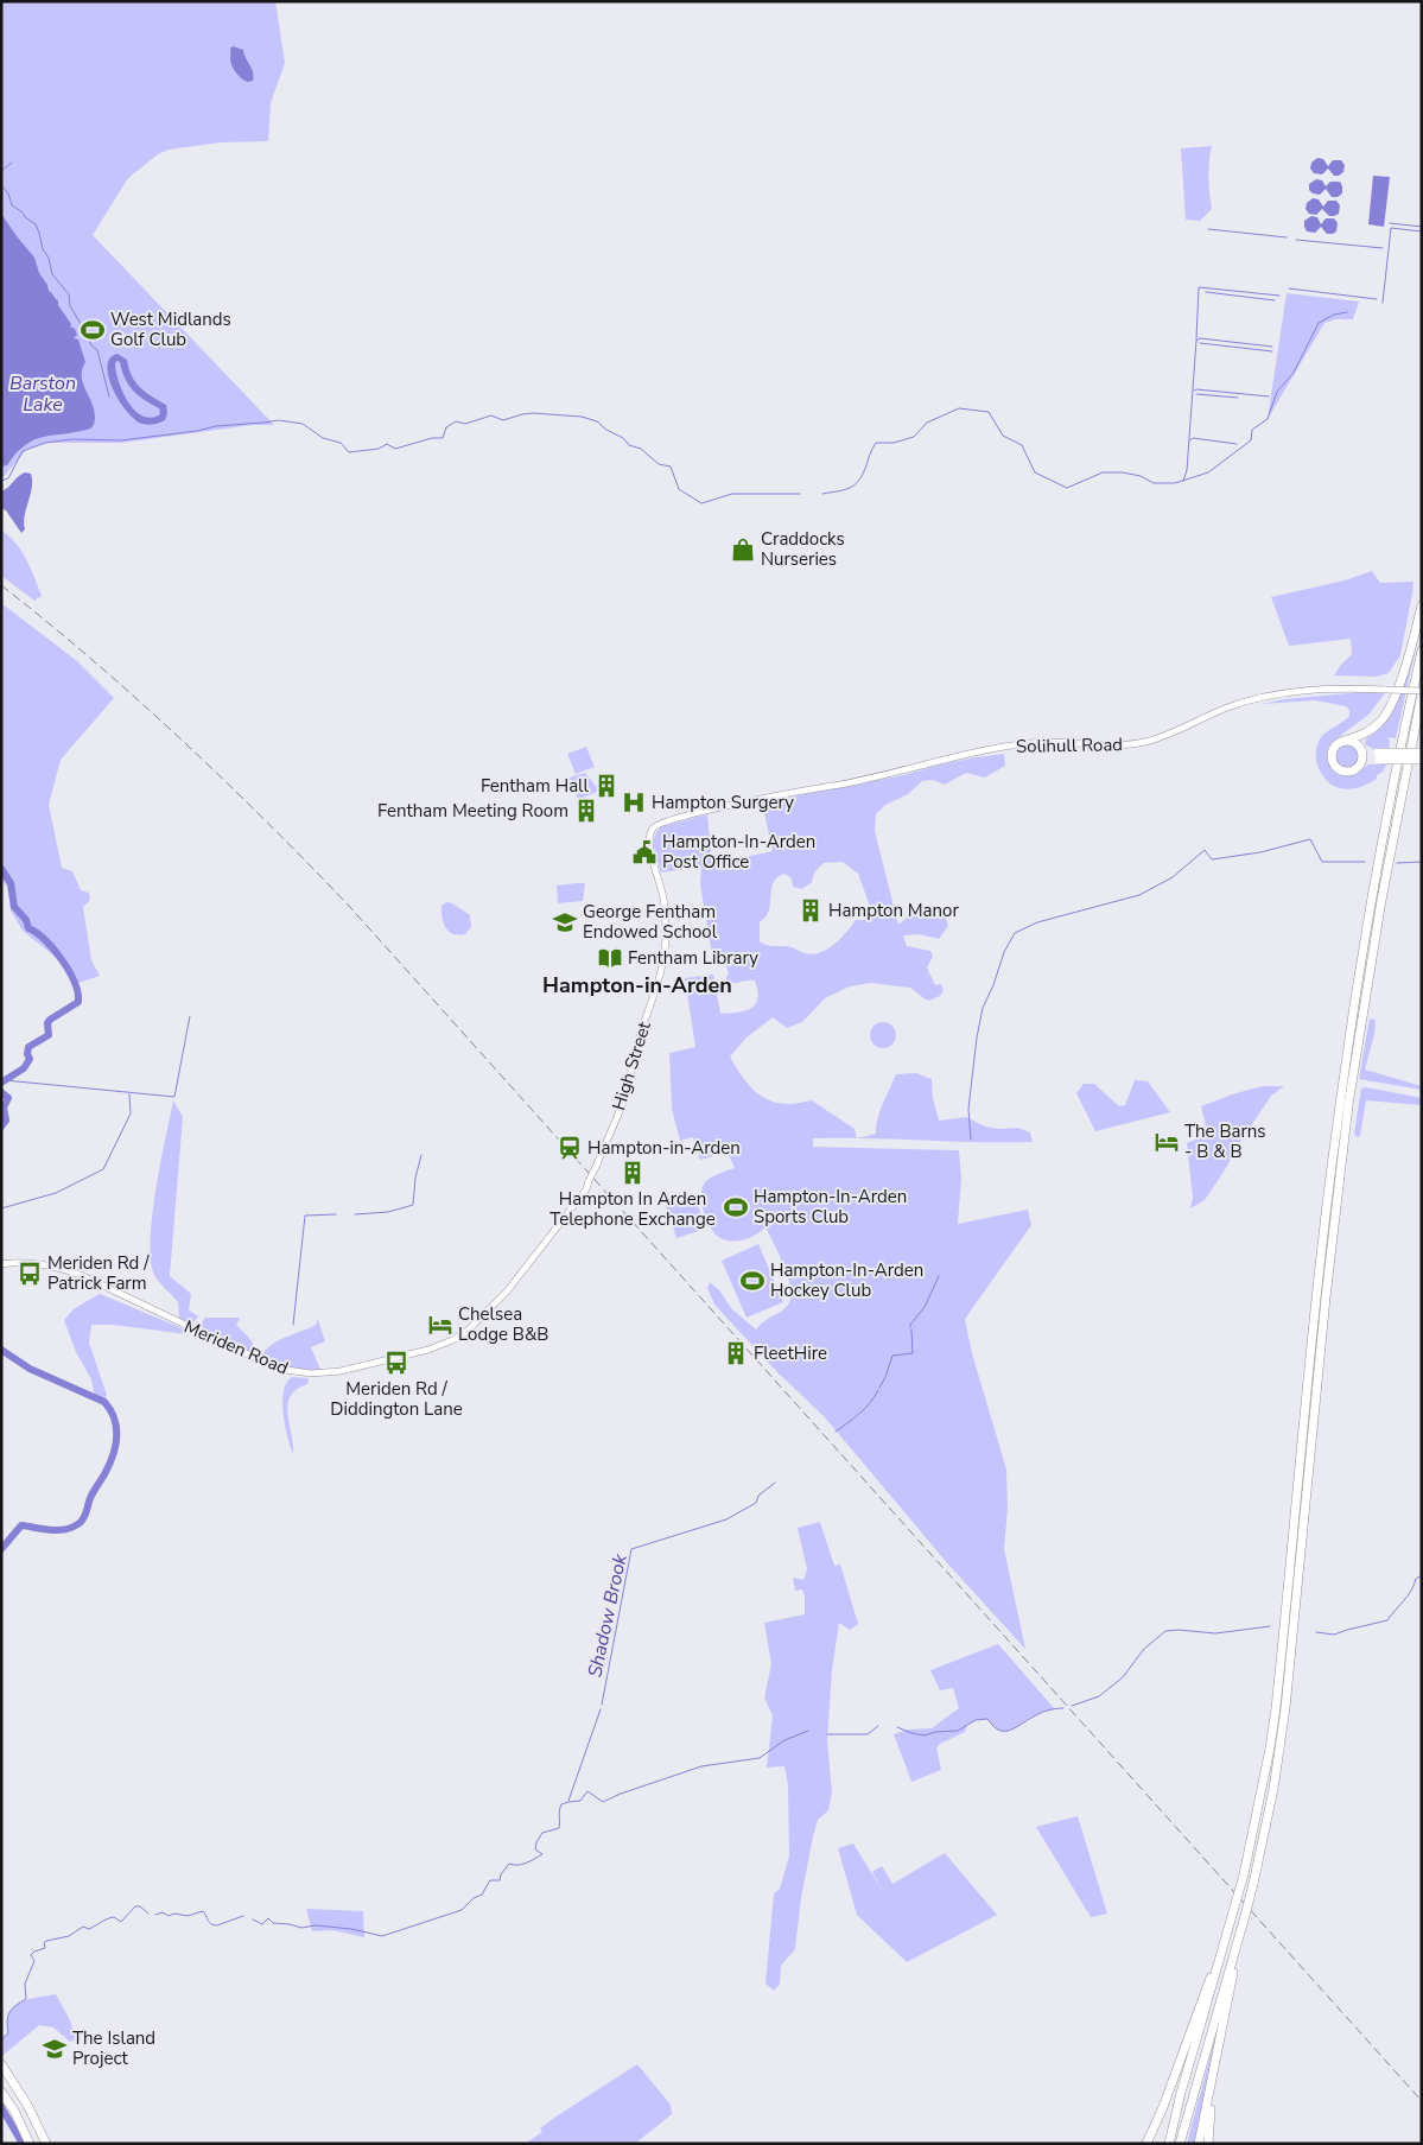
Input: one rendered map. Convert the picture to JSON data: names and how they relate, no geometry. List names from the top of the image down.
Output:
{
  "streets": {
    "main road": ["Solihull Road", "High Street", "Meriden Road"]
  },
  "crossings": [
    ["Solihull Road", "High Street"],
    ["High Street", "Meriden Road"]
  ],
  "districts": ["Hampton-in-Arden"],
  "water": ["Barston Lake", "Shadow Brook"],
  "places": {
    "sports": ["West Midlands Golf Club", "Hampton-In-Arden Sports Club", "Hampton-In-Arden Hockey Club"],
    "shop": ["Craddocks Nurseries"],
    "building": [
      "Fentham Hall",
      "Fentham Meeting Room",
      "Hampton Manor",
      "Hampton In Arden Telephone Exchange",
      "FleetHire"
    ],
    "hospital": ["Hampton Surgery"],
    "public building": ["Hampton-In-Arden Post Office"],
    "school or university": ["George Fentham Endowed School", "The Island Project"],
    "library": ["Fentham Library"],
    "hotel": ["The Barns - B & B", "Chelsea Lodge B&B"],
    "station": ["Hampton-in-Arden"],
    "bus stop": ["Meriden Rd / Patrick Farm", "Meriden Rd / Diddington Lane"]
  }
}
